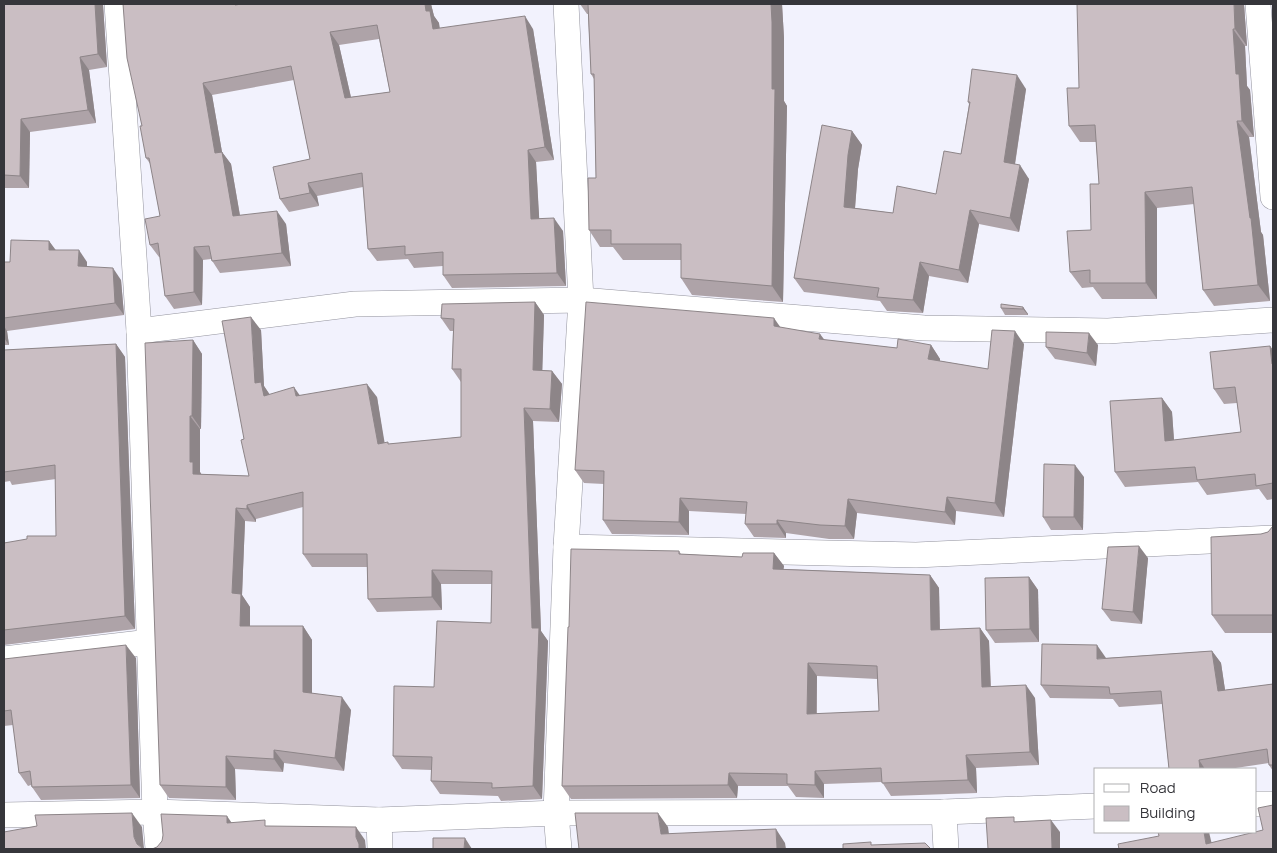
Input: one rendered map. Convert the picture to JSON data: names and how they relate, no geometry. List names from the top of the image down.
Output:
{
  "legend": ["Road", "Building"]
}
